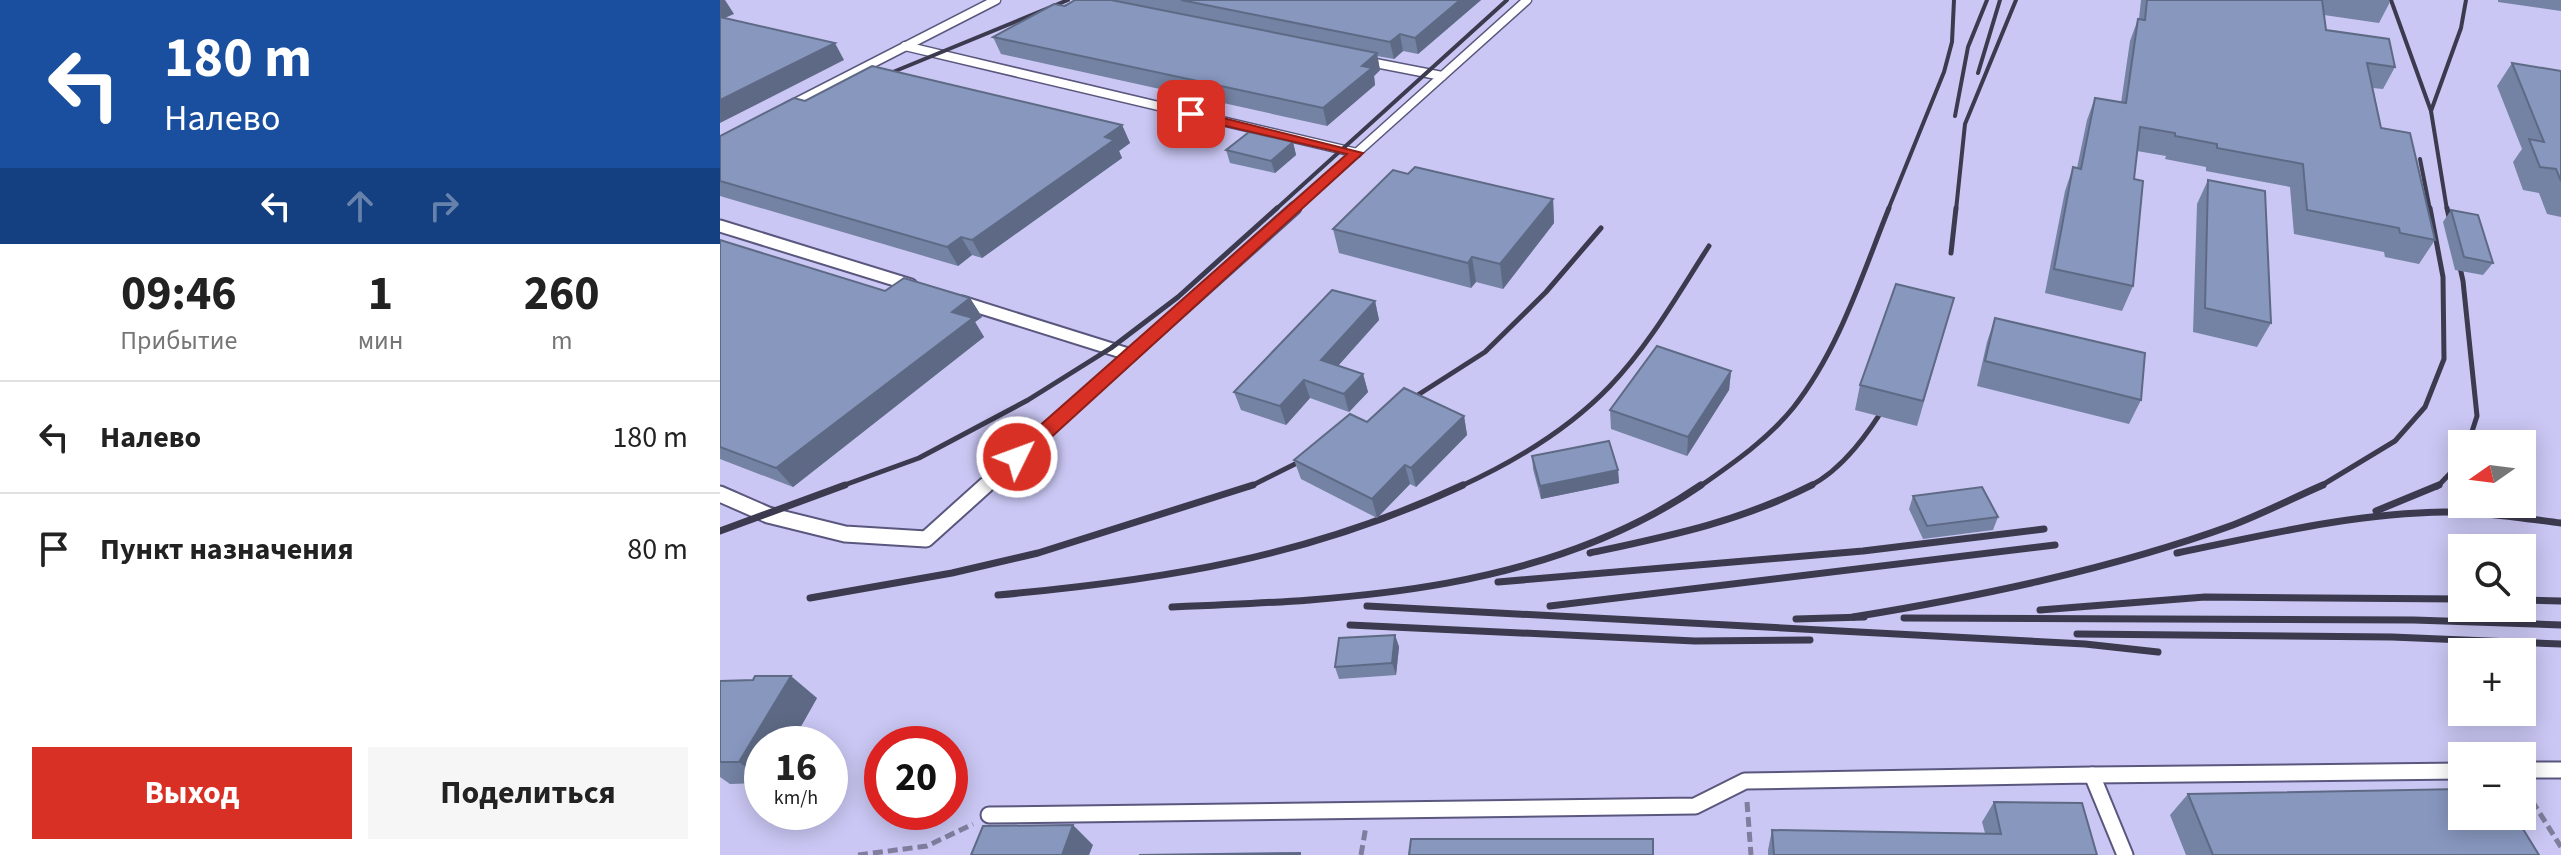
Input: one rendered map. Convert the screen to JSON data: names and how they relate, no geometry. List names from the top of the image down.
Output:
{
  "north": "left",
  "page": {
    "turn": ["180 m", "Налево"],
    "eta": [
      "09:46",
      "Прибытие",
      "1",
      "мин",
      "260",
      "m"
    ],
    "list": [
      {
        "name": "Налево",
        "value": "180 m"
      },
      {
        "name": "Пункт назначения",
        "value": "80 m"
      }
    ],
    "map_buttons": ["+", "−"],
    "speed": "16 km/h",
    "limit": "20",
    "buttons": ["Выход", "Поделиться"]
  }
}
